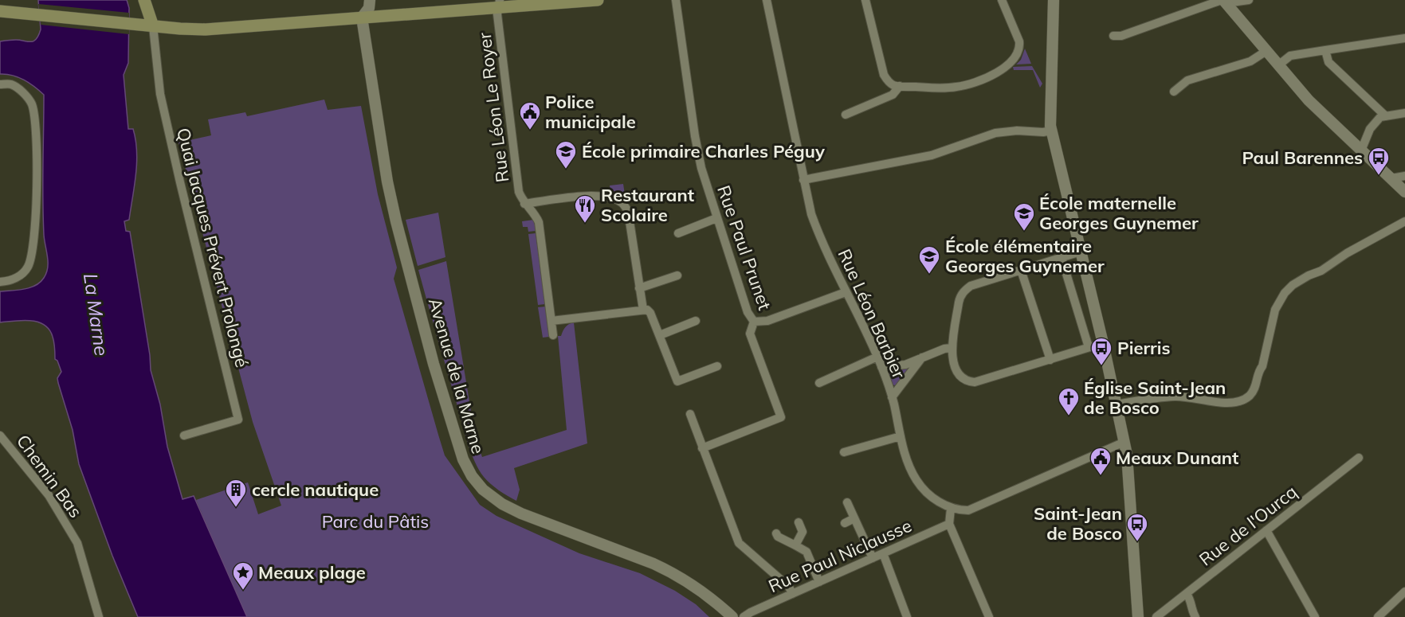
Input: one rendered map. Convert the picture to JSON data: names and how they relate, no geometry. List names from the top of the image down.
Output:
{
  "streets": {
    "street": [
      "Rue Léon Le Royer",
      "Quai Jacques Prévert Prolongé",
      "Rue Paul Prunet",
      "Rue Léon Barbier",
      "Avenue de la Marne",
      "Chemin Bas",
      "Rue de l'Ourcq",
      "Rue Paul Niclausse"
    ]
  },
  "water": ["La Marne"],
  "parks": ["Parc du Pâtis"],
  "places": {
    "public building": ["Police municipale", "Meaux Dunant"],
    "school or university": ["École primaire Charles Péguy", "École maternelle Georges Guynemer", "École élémentaire Georges Guynemer"],
    "bus stop": ["Paul Barennes", "Pierris", "Saint-Jean de Bosco"],
    "restaurant": ["Restaurant Scolaire"],
    "church": ["Église Saint-Jean de Bosco"],
    "building": ["cercle nautique"],
    "place": ["Meaux plage"]
  }
}
